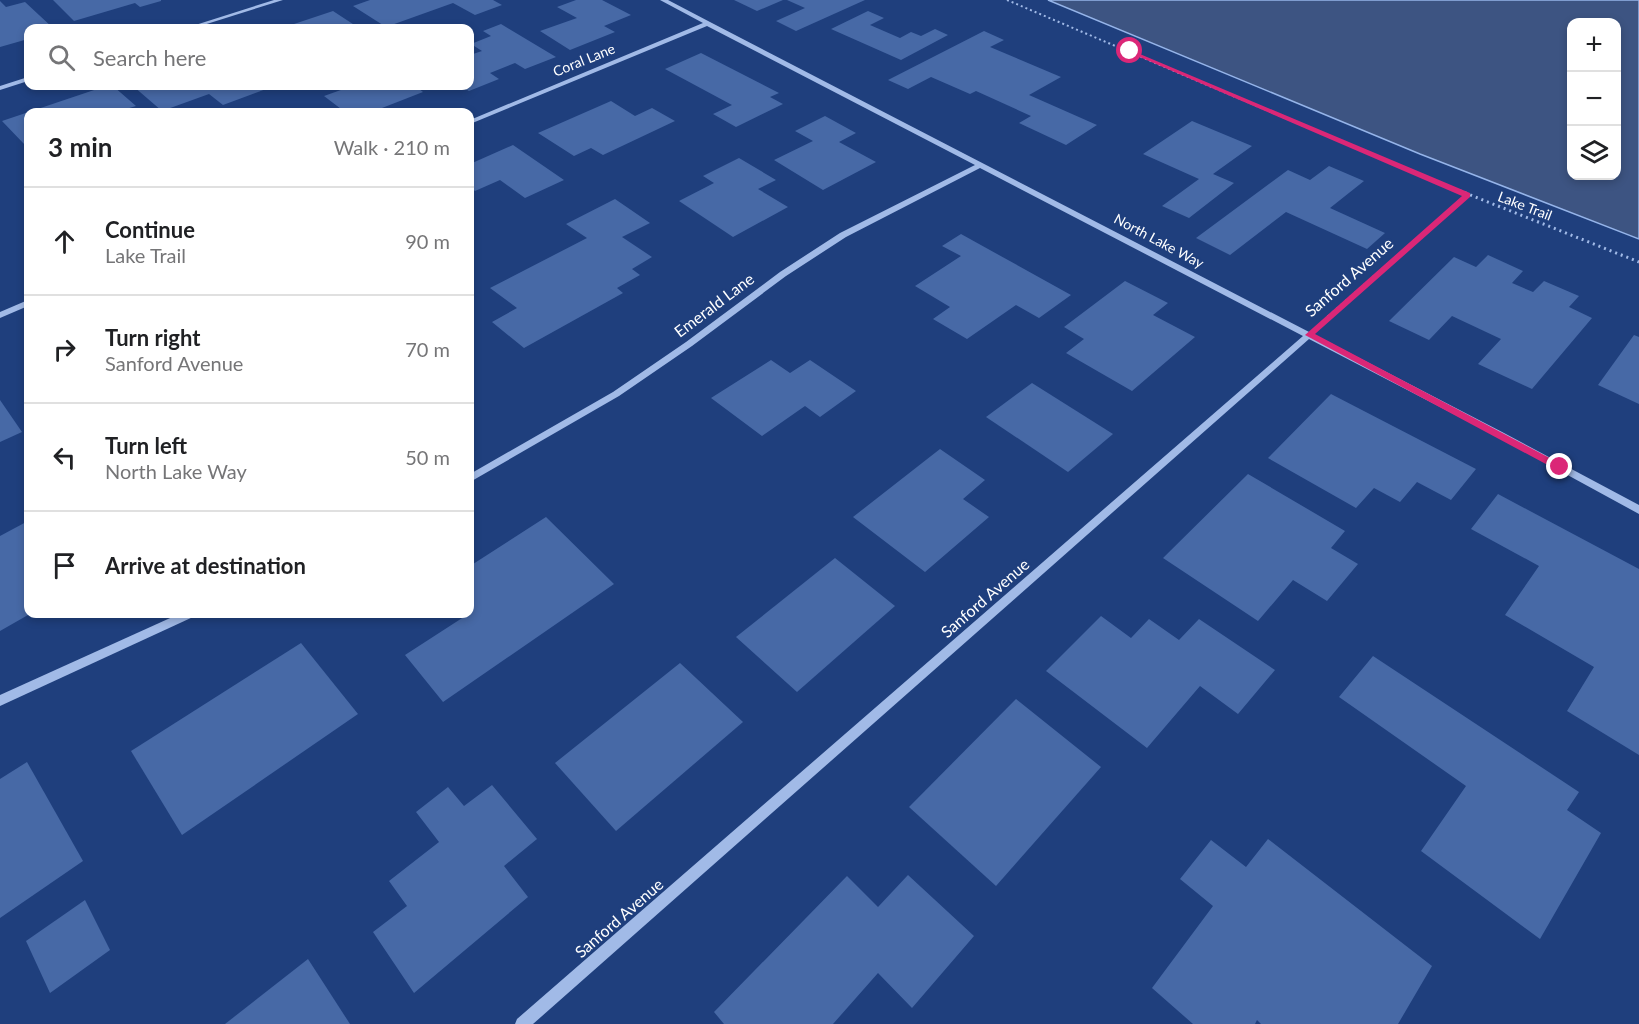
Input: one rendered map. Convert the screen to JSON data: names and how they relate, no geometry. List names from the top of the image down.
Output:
{
  "streets": {
    "street": [
      "Coral Lane",
      "North Lake Way",
      "Sanford Avenue",
      "Emerald Lane"
    ],
    "path": ["Lake Trail"]
  },
  "crossings": [
    ["Coral Lane", "North Lake Way"],
    ["Lake Trail", "Sanford Avenue"],
    ["North Lake Way", "Sanford Avenue"],
    ["North Lake Way", "Emerald Lane"]
  ],
  "page": {
    "map_buttons": ["+", "−"],
    "search": "Search here",
    "heading": ["3 min", "Walk · 210 m"],
    "list": [
      ["Continue", "Lake Trail", "90 m"],
      ["Turn right", "Sanford Avenue", "70 m"],
      ["Turn left", "North Lake Way", "50 m"],
      "Arrive at destination"
    ]
  }
}
